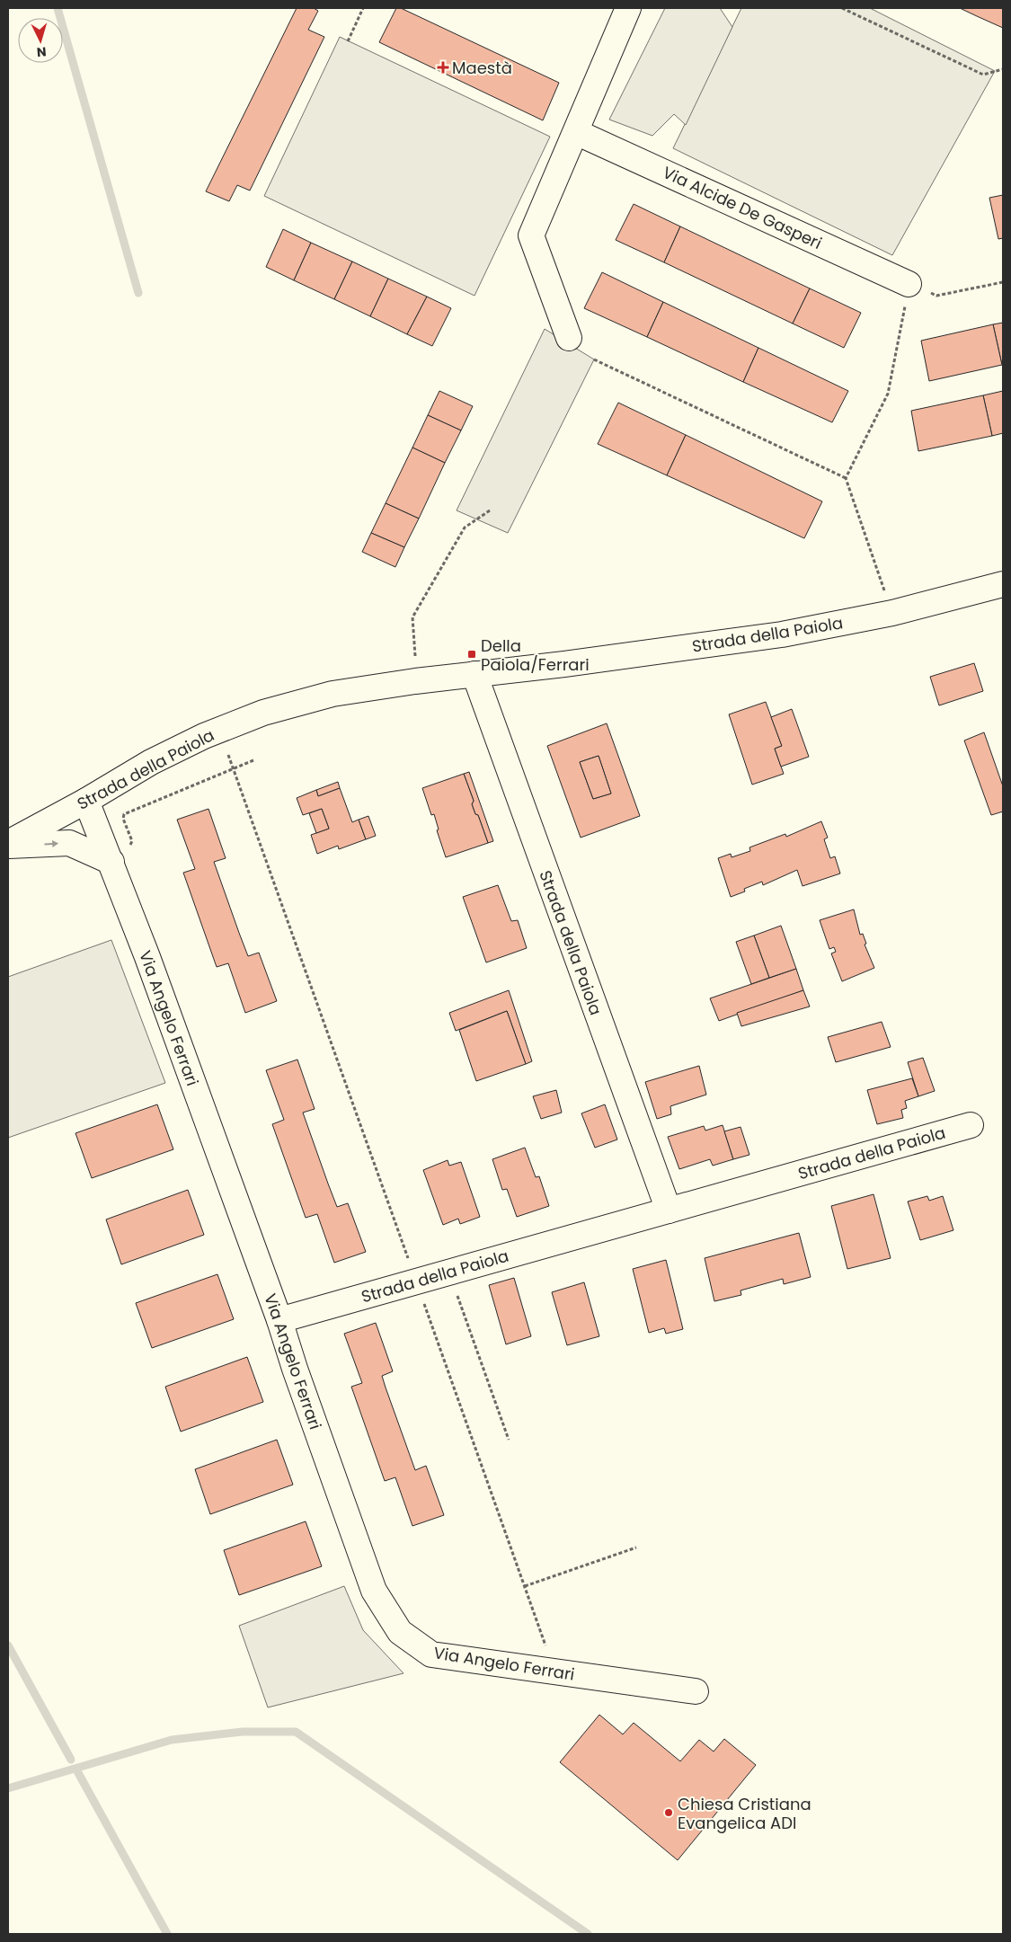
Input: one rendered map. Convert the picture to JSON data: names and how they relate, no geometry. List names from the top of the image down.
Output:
{
  "streets": {
    "street": ["Via Alcide De Gasperi", "Strada della Paiola", "Via Angelo Ferrari"]
  },
  "crossings": [
    ["Strada della Paiola", "Via Angelo Ferrari"]
  ],
  "places": {
    "health": ["Maestà"],
    "transit": ["Della Paiola/Ferrari"],
    "other": ["Chiesa Cristiana Evangelica ADI"]
  },
  "north": "bottom"
}
